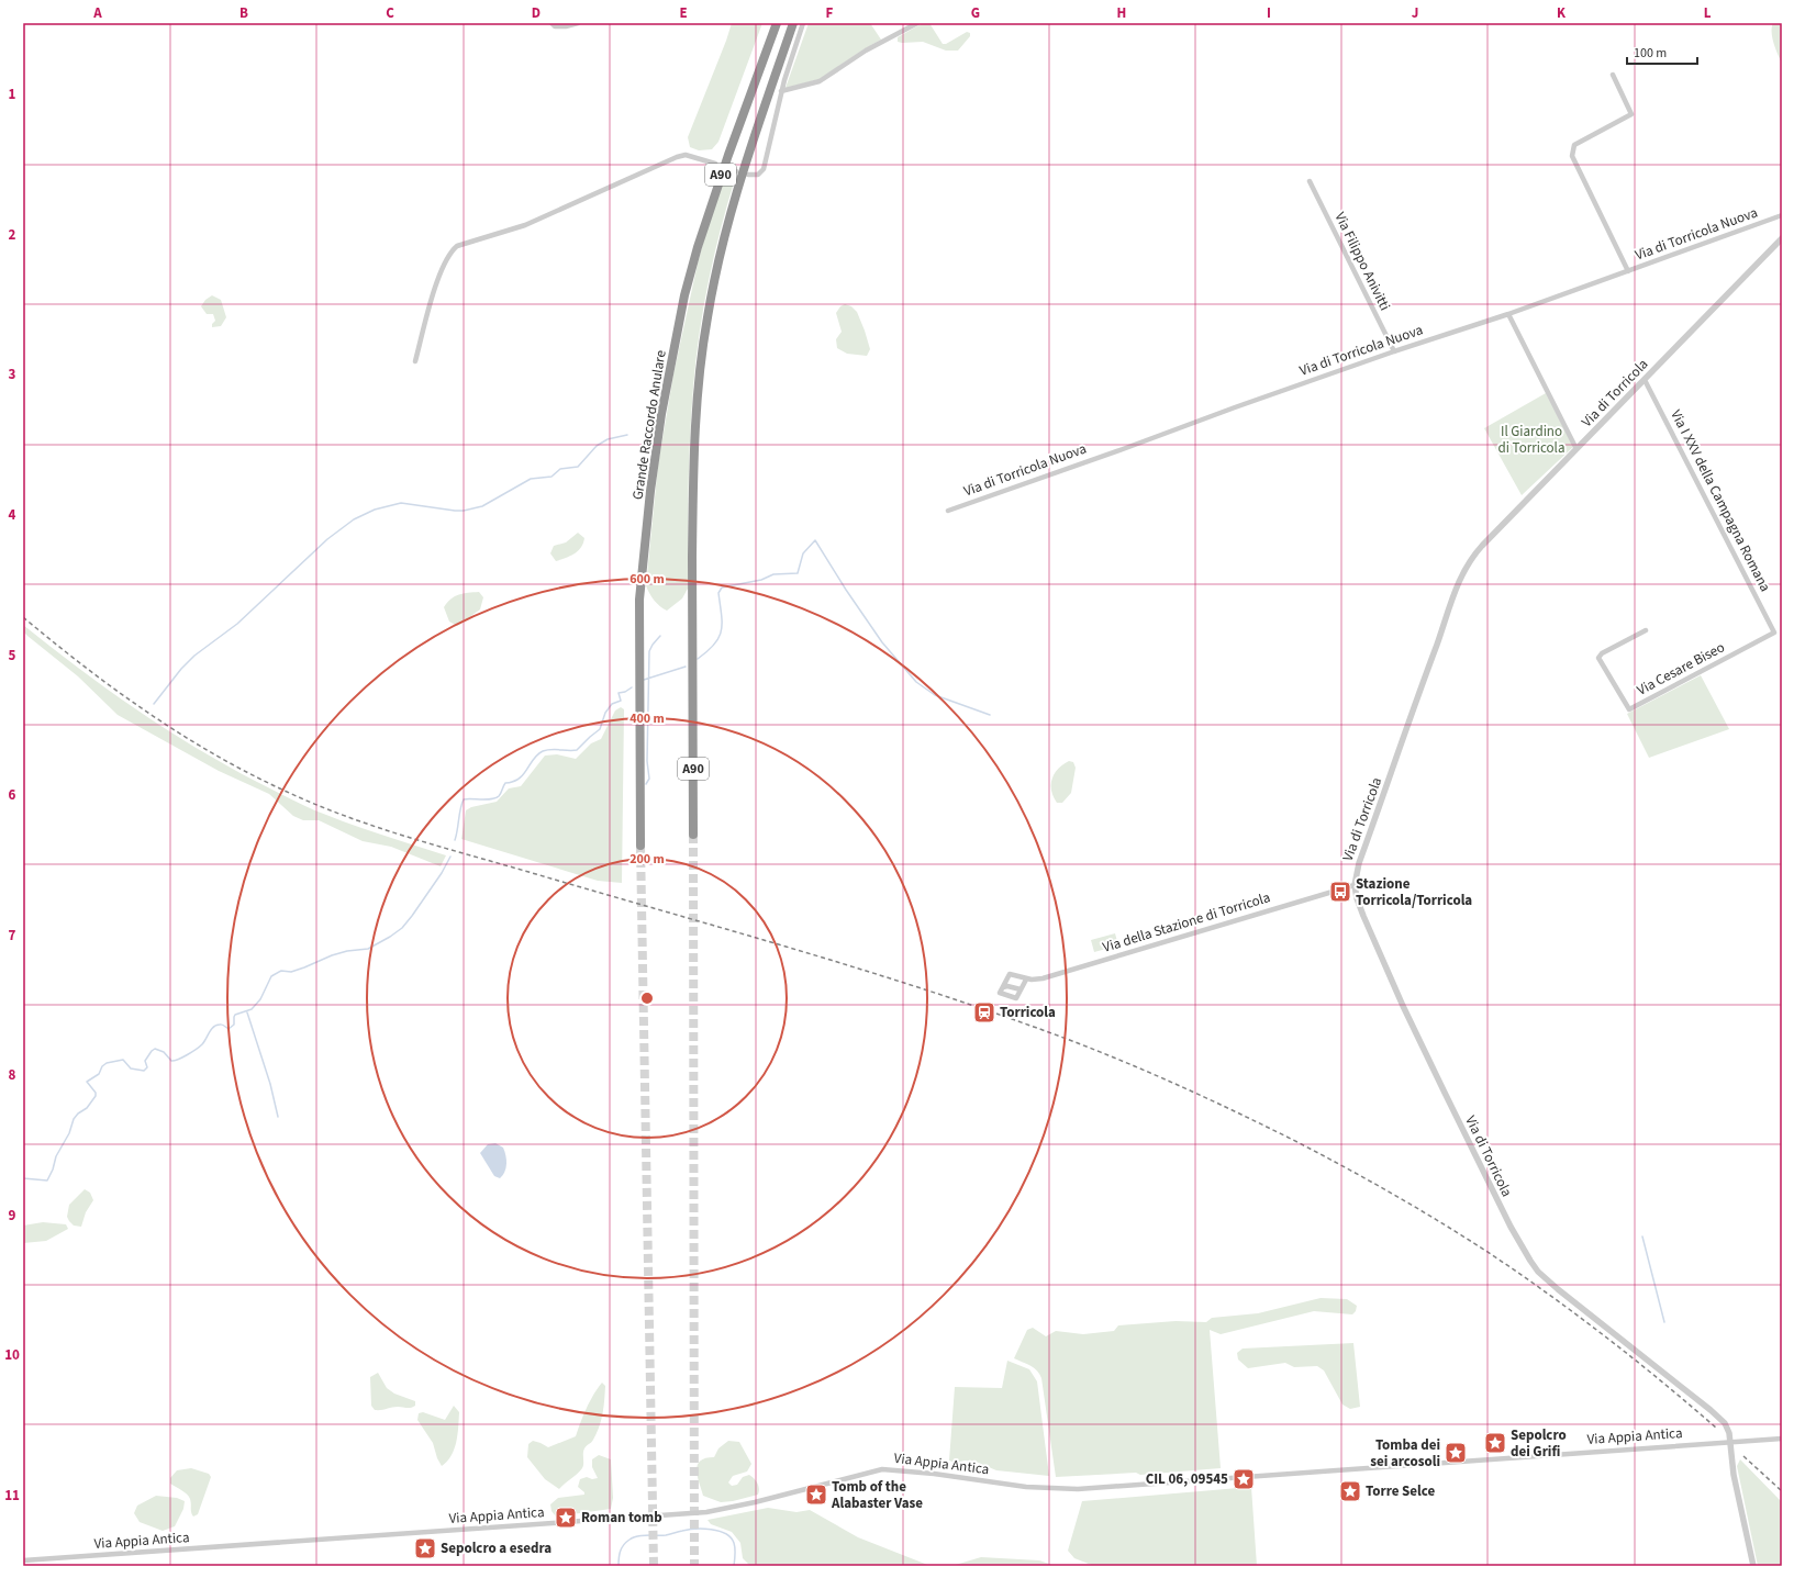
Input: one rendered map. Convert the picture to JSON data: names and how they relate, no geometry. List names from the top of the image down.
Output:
{
  "streets": {
    "highway": ["A90", "Grande Raccordo Anulare"],
    "street": [
      "Via di Torricola Nuova",
      "Via Filippo Anivitti",
      "Via di Torricola",
      "Via I XXV della Campagna Romana",
      "Via Cesare Biseo",
      "Via della Stazione di Torricola",
      "Via Appia Antica"
    ]
  },
  "crossings": [
    ["Via di Torricola Nuova", "Via Filippo Anivitti"],
    ["Via di Torricola", "Via I XXV della Campagna Romana"],
    ["Via di Torricola", "Via della Stazione di Torricola"],
    ["Via di Torricola", "Via Appia Antica"],
    ["Via I XXV della Campagna Romana", "Via Cesare Biseo"]
  ],
  "parks": ["Il Giardino di Torricola"],
  "places": {
    "bus stop": ["Stazione Torricola/Torricola"],
    "station": ["Torricola"],
    "place": [
      "Sepolcro dei Grifi",
      "Tomba dei sei arcosoli",
      "CIL 06, 09545",
      "Torre Selce",
      "Tomb of the Alabaster Vase",
      "Roman tomb",
      "Sepolcro a esedra"
    ]
  },
  "scale_bar": "100 m",
  "grid": {
    "columns": [
      "A",
      "B",
      "C",
      "D",
      "E",
      "F",
      "G",
      "H",
      "I",
      "J",
      "K",
      "L"
    ],
    "rows": [
      "1",
      "2",
      "3",
      "4",
      "5",
      "6",
      "7",
      "8",
      "9",
      "10",
      "11"
    ]
  },
  "rings": ["600 m", "400 m", "200 m"]
}
